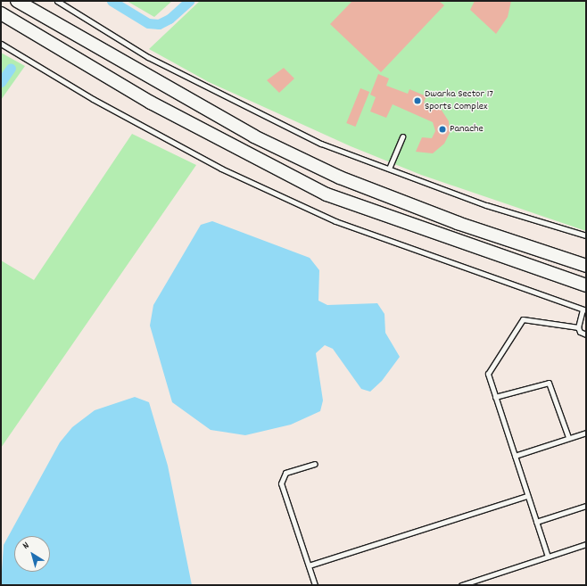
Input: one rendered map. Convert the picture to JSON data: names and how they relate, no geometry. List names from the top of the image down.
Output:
{
  "places": ["Dwarka Sector 17 Sports Complex", "Panache"],
  "north": "top left"
}
